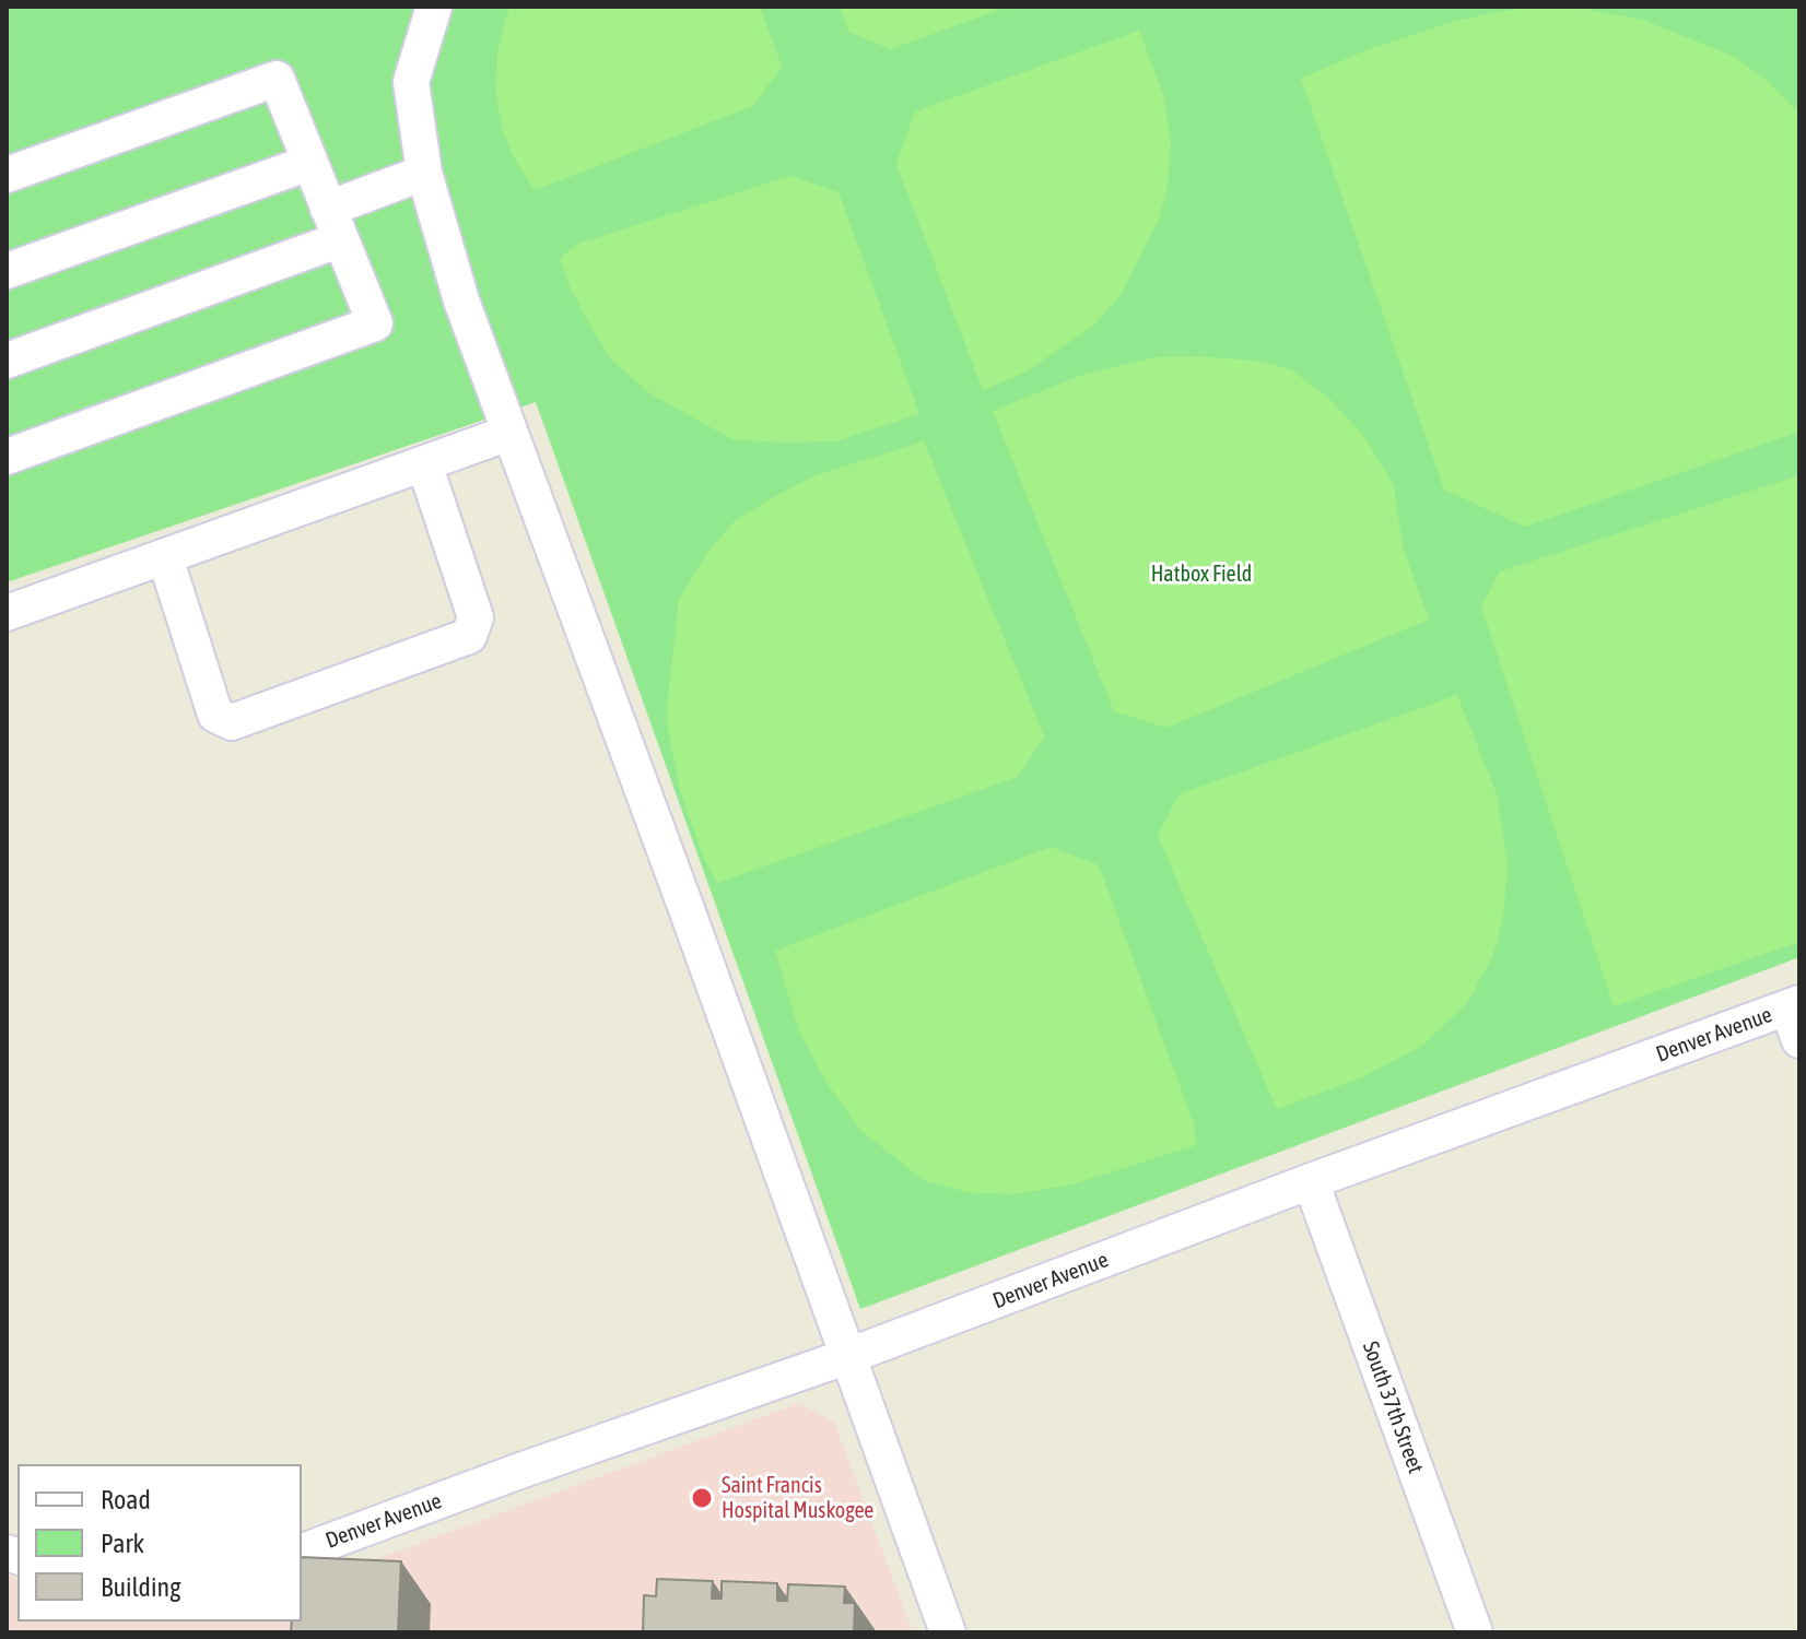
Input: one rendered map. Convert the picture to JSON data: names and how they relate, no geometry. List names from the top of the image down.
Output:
{
  "streets": {
    "street": ["Denver Avenue", "South 37th Street"]
  },
  "crossings": [
    ["Denver Avenue", "South 37th Street"]
  ],
  "parks": ["Hatbox Field"],
  "places": ["Saint Francis Hospital Muskogee"],
  "legend": ["Road", "Park", "Building"]
}
